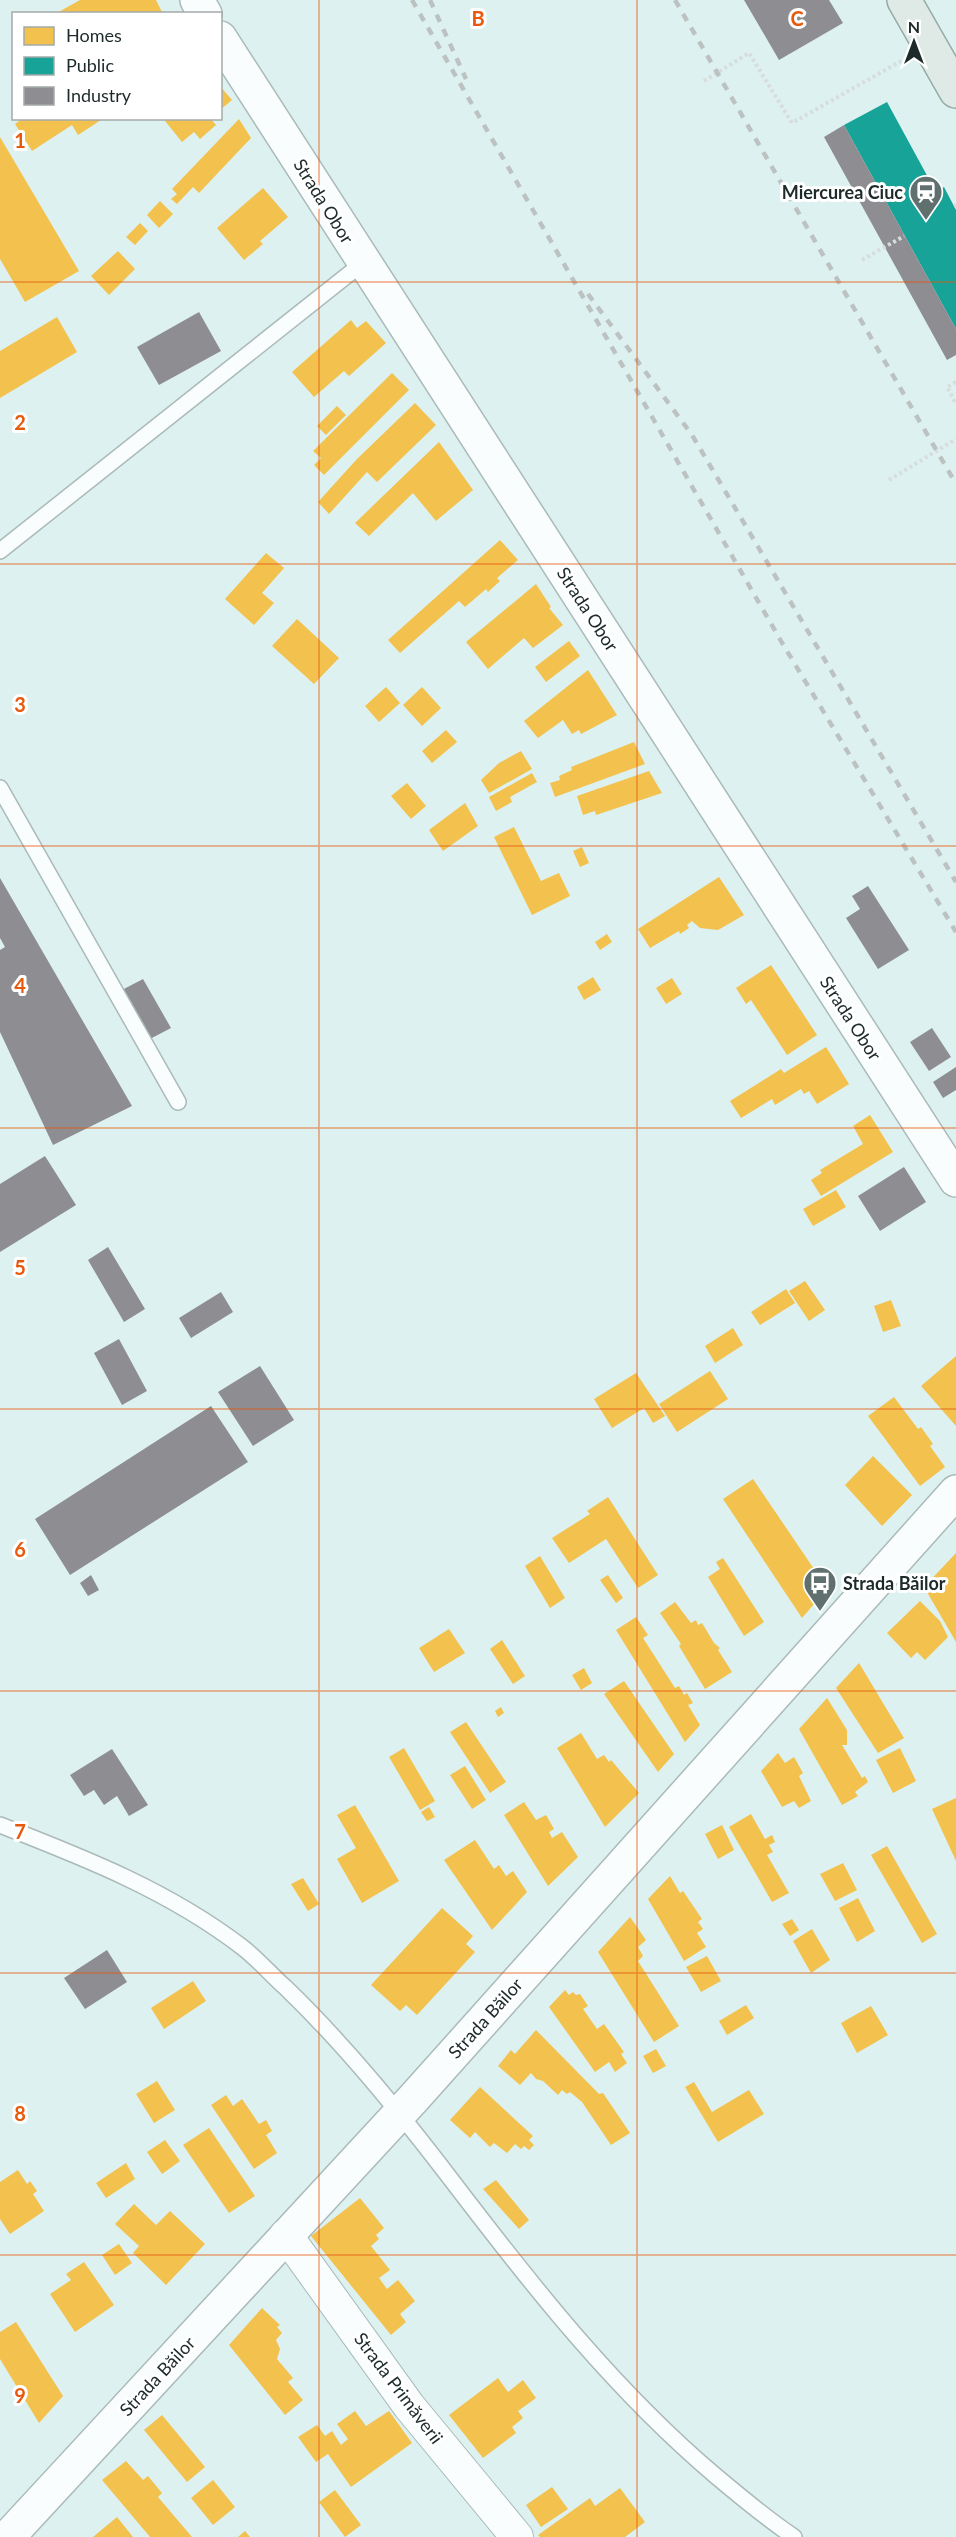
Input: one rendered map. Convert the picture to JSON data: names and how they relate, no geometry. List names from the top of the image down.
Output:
{
  "streets": {
    "street": ["Strada Obor", "Strada Băilor", "Strada Primăverii"]
  },
  "crossings": [
    ["Strada Băilor", "Strada Primăverii"]
  ],
  "places": {
    "station": ["Miercurea Ciuc"],
    "bus stop": ["Strada Băilor"]
  },
  "legend": ["Homes", "Public", "Industry"],
  "north": "top",
  "grid": {
    "columns": ["B", "C"],
    "rows": [
      "1",
      "2",
      "3",
      "4",
      "5",
      "6",
      "7",
      "8",
      "9"
    ]
  }
}
